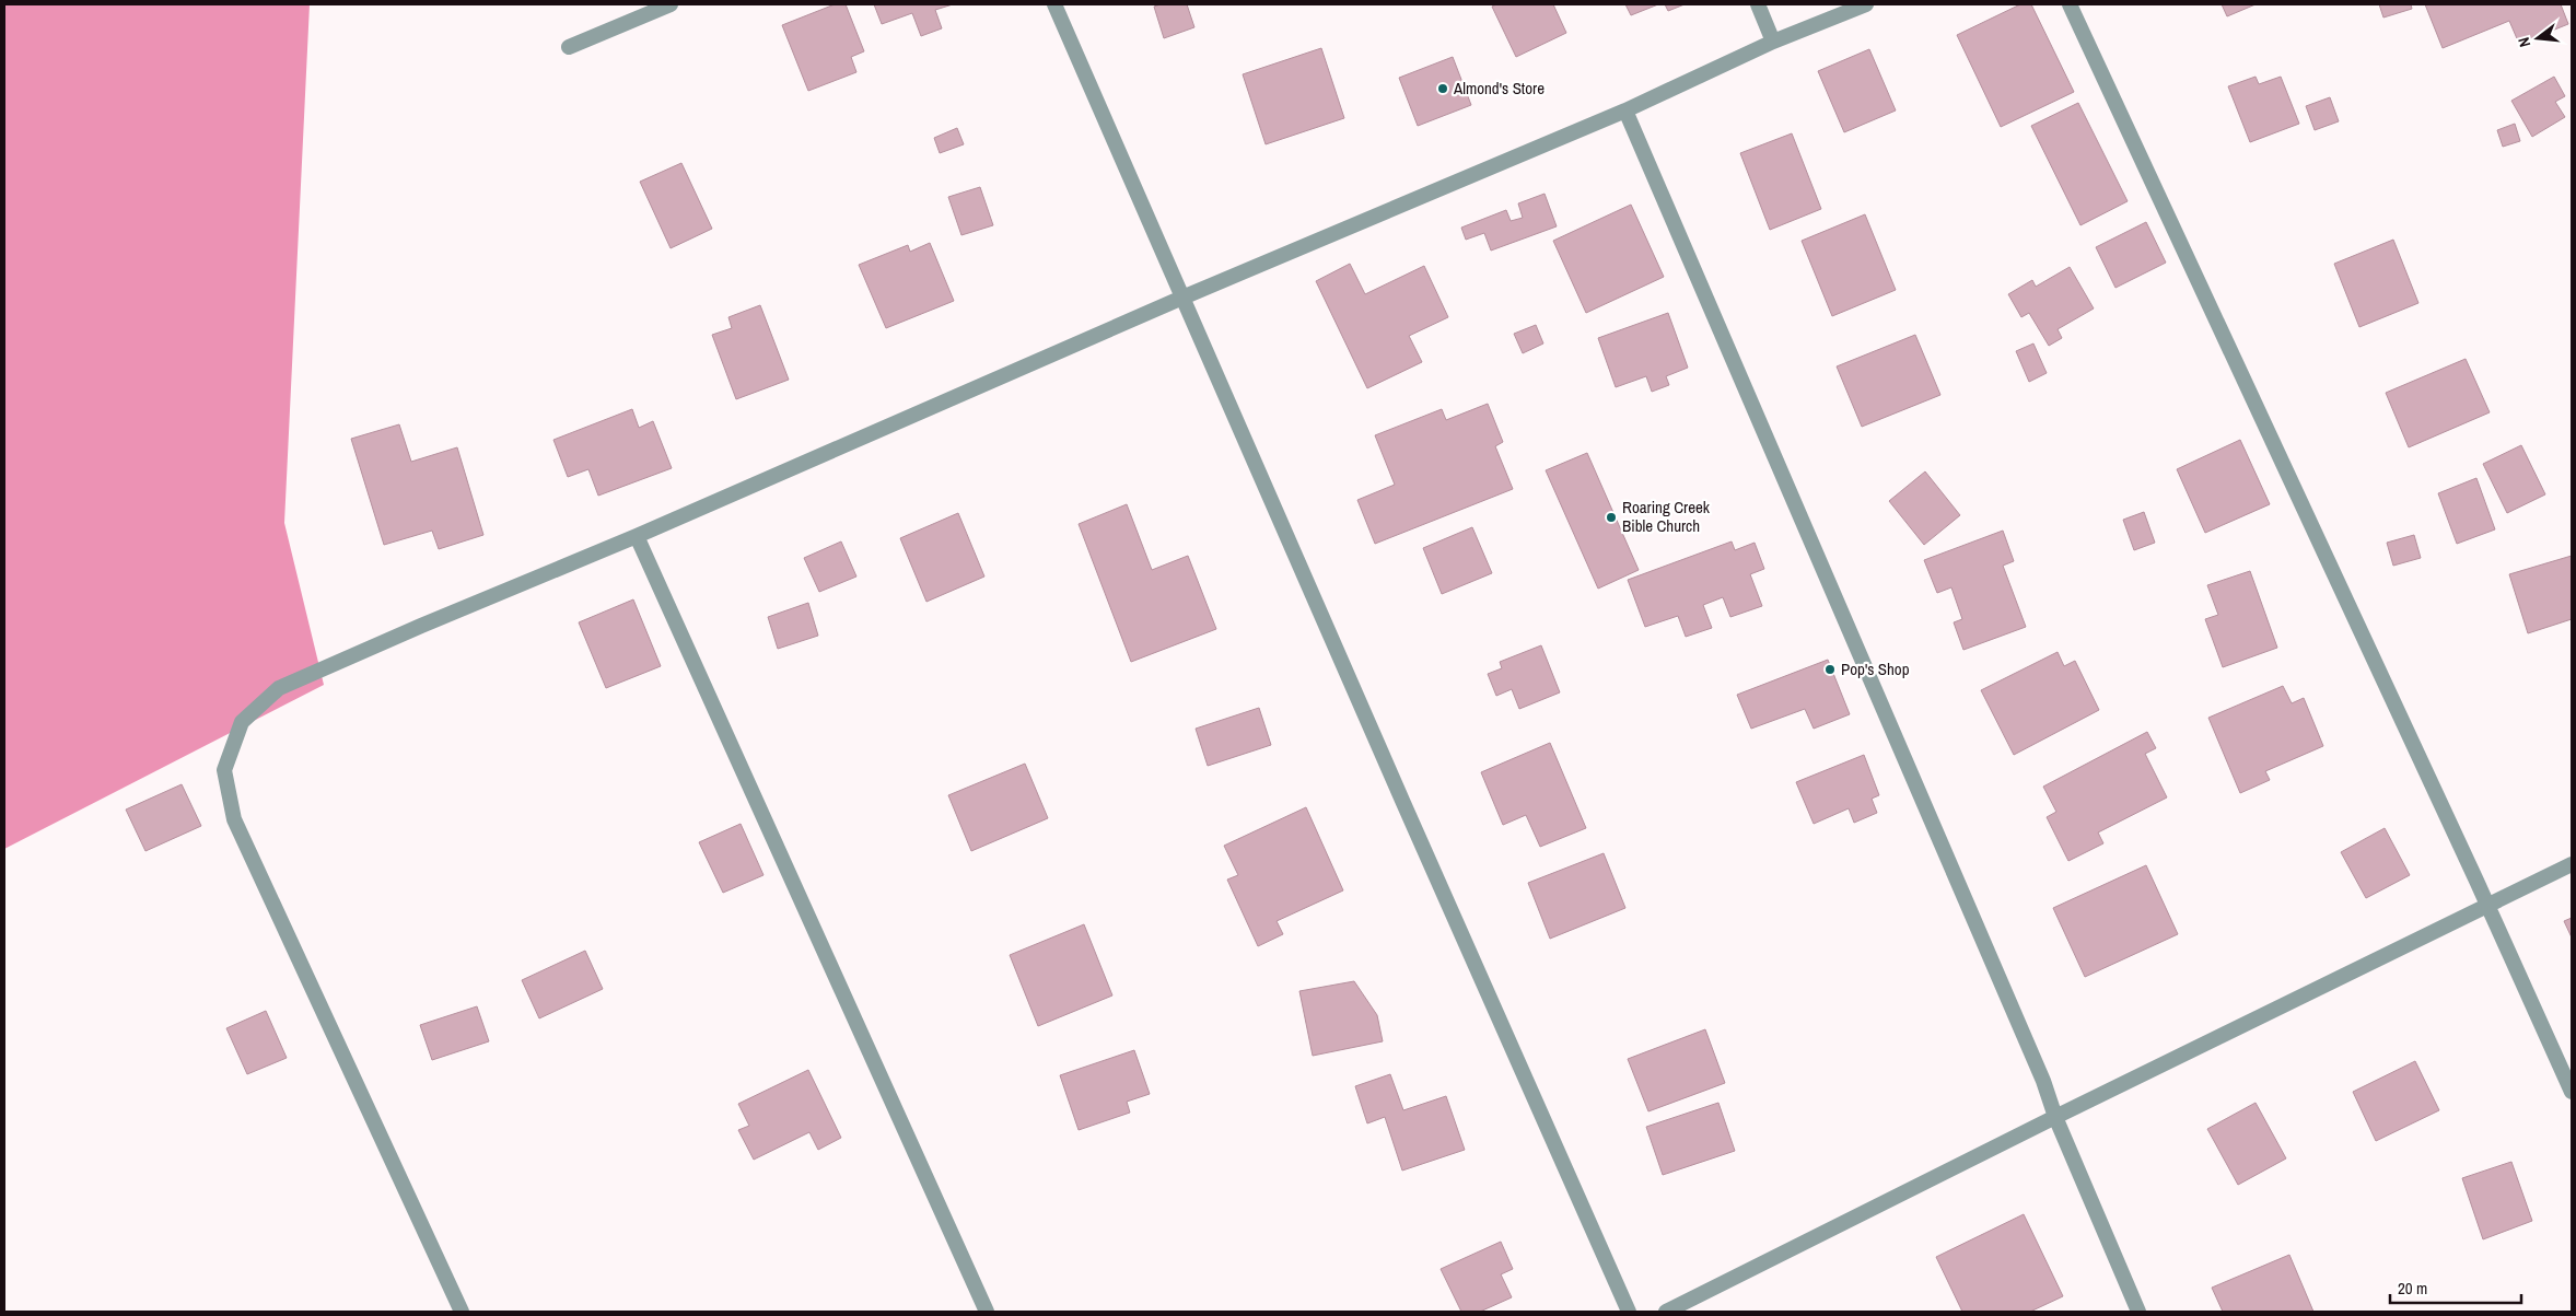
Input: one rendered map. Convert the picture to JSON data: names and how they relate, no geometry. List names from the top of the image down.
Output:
{
  "places": ["Almond's Store", "Roaring Creek Bible Church", "Pop's Shop"],
  "scale_bar": "20 m",
  "north": "left"
}
